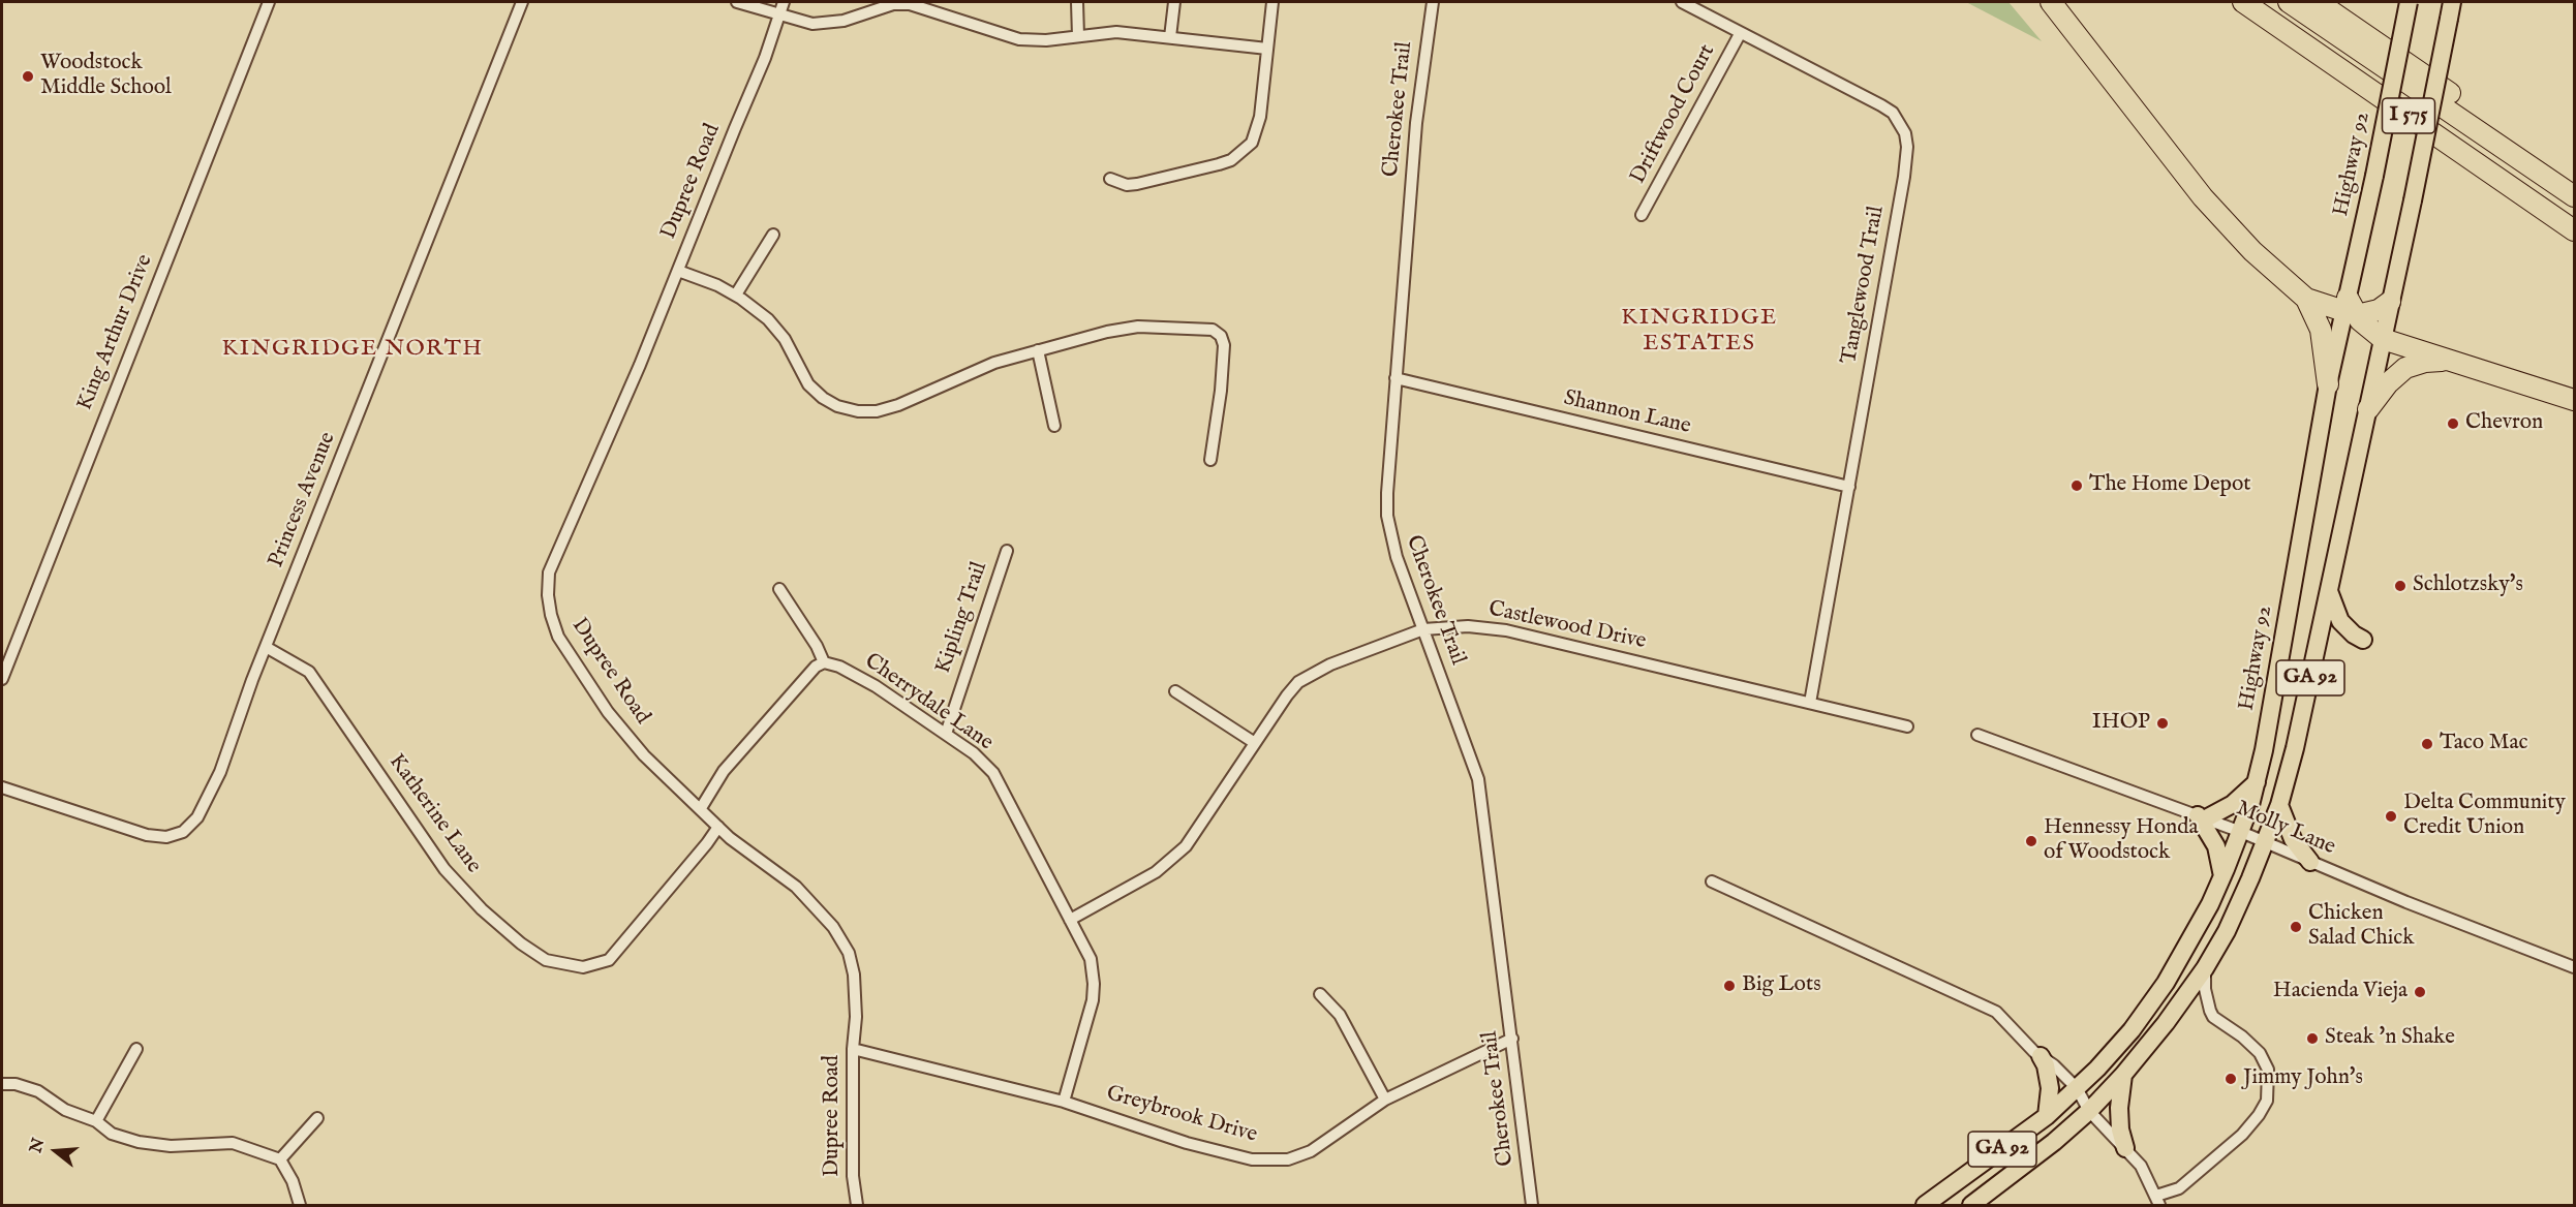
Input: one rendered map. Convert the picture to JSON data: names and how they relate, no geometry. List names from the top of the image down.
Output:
{
  "streets": {
    "highway": ["I 575"],
    "main road": ["Highway 92", "GA 92"],
    "street": [
      "Cherokee Trail",
      "Driftwood Court",
      "Dupree Road",
      "Tanglewood Trail",
      "King Arthur Drive",
      "Shannon Lane",
      "Princess Avenue",
      "Kipling Trail",
      "Castlewood Drive",
      "Cherrydale Lane",
      "Katherine Lane",
      "Molly Lane",
      "Greybrook Drive"
    ]
  },
  "crossings": [
    ["Cherokee Trail", "Shannon Lane"],
    ["Cherokee Trail", "Castlewood Drive"],
    ["Cherokee Trail", "Greybrook Drive"],
    ["Driftwood Court", "Tanglewood Trail"],
    ["Highway 92", "Molly Lane"],
    ["Dupree Road", "Katherine Lane"],
    ["Dupree Road", "Greybrook Drive"],
    ["Tanglewood Trail", "Shannon Lane"],
    ["Tanglewood Trail", "Castlewood Drive"],
    ["Princess Avenue", "Katherine Lane"],
    ["Kipling Trail", "Cherrydale Lane"],
    ["Castlewood Drive", "Cherrydale Lane"],
    ["GA 92", "Molly Lane"],
    ["Cherrydale Lane", "Greybrook Drive"]
  ],
  "districts": ["KINGRIDGE ESTATES", "KINGRIDGE NORTH"],
  "places": [
    "Woodstock Middle School",
    "Chevron",
    "The Home Depot",
    "Schlotzsky's",
    "IHOP",
    "Taco Mac",
    "Delta Community Credit Union",
    "Hennessy Honda of Woodstock",
    "Chicken Salad Chick",
    "Big Lots",
    "Hacienda Vieja",
    "Steak 'n Shake",
    "Jimmy John's"
  ],
  "north": "left"
}
